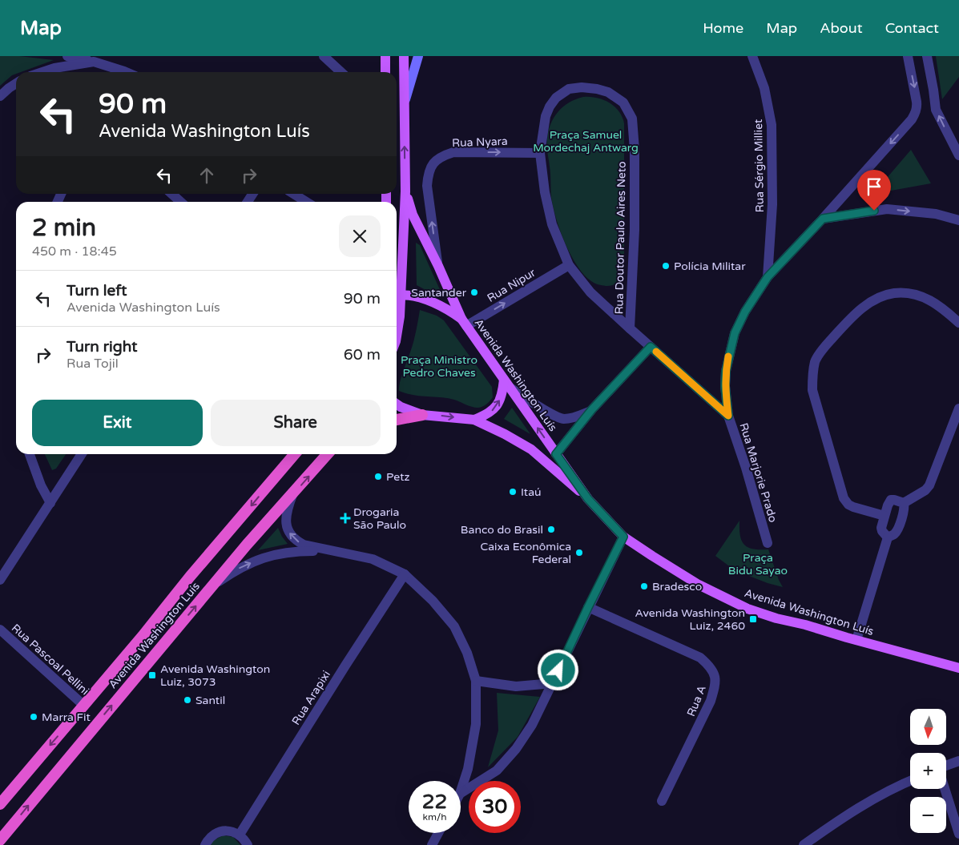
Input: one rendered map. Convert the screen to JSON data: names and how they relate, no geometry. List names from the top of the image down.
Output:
{
  "streets": {
    "highway": ["Avenida Washington Luís"],
    "street": [
      "Rua Nyara",
      "Rua Sérgio Milliet",
      "Rua Doutor Paulo Aires Neto",
      "Rua Nipur",
      "Rua Marjorie Prado",
      "Rua Pascoal Pellini",
      "Rua Arapixi",
      "Rua A"
    ]
  },
  "crossings": [
    ["Rua Nyara", "Rua Doutor Paulo Aires Neto"],
    ["Rua Sérgio Milliet", "Rua Marjorie Prado"],
    ["Rua Doutor Paulo Aires Neto", "Rua Nipur"],
    ["Rua Doutor Paulo Aires Neto", "Rua Marjorie Prado"],
    ["Rua Nipur", "Avenida Washington Luís"],
    ["Avenida Washington Luís", "Rua Pascoal Pellini"]
  ],
  "one_way": ["Rua Nipur"],
  "parks": ["Praça Samuel Mordechaj Antwarg", "Praça Ministro Pedro Chaves", "Praça Bidu Sayao"],
  "places": {
    "other": [
      "Polícia Militar",
      "Santander",
      "Petz",
      "Itaú",
      "Banco do Brasil",
      "Caixa Econômica Federal",
      "Bradesco",
      "Santil",
      "Marra Fit"
    ],
    "health": ["Drogaria São Paulo"],
    "transit": ["Avenida Washington Luiz, 2460", "Avenida Washington Luiz, 3073"]
  },
  "north": "bottom",
  "page": {
    "header": "Map",
    "nav": [
      "Home",
      "Map",
      "About",
      "Contact"
    ],
    "turn": ["90 m", "Avenida Washington Luís"],
    "heading": ["2 min", "450 m · 18:45"],
    "list": [
      {
        "name": "Turn left",
        "note": "Avenida Washington Luís",
        "value": "90 m"
      },
      {
        "name": "Turn right",
        "note": "Rua Tojil",
        "value": "60 m"
      }
    ],
    "buttons": ["Exit", "Share"],
    "map_buttons": ["+", "−"],
    "speed": "22 km/h",
    "limit": "30"
  }
}
